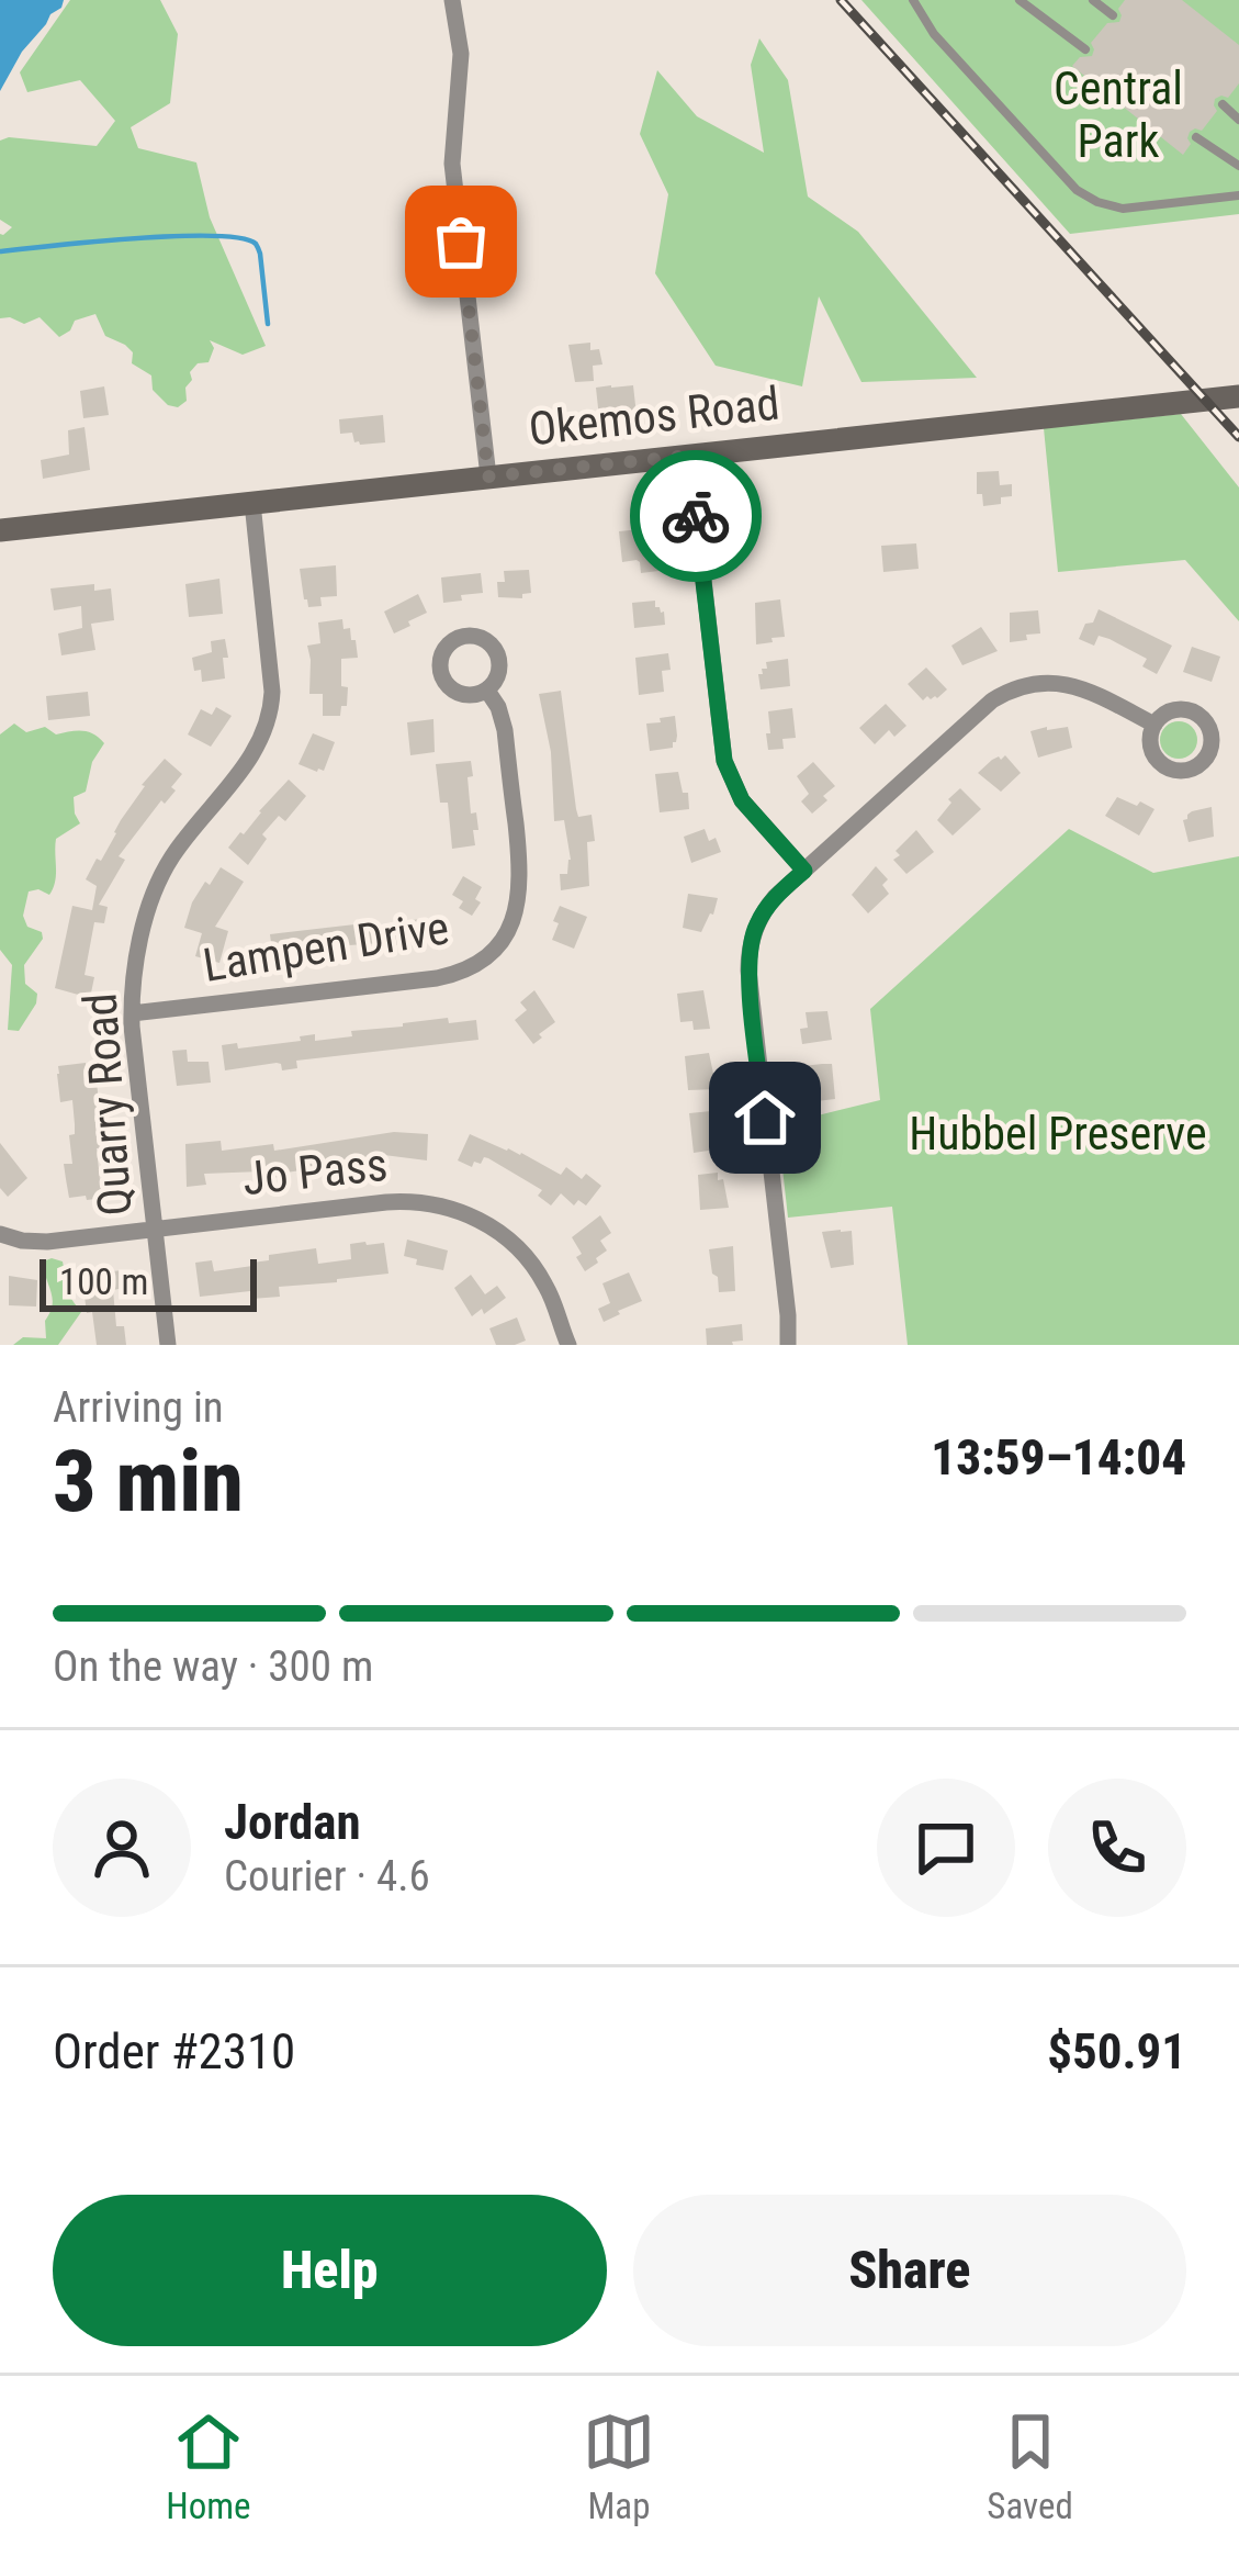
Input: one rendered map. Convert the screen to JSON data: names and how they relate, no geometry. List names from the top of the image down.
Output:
{
  "streets": {
    "street": [
      "Okemos Road",
      "Lampen Drive",
      "Quarry Road",
      "Jo Pass"
    ]
  },
  "crossings": [
    ["Okemos Road", "Quarry Road"],
    ["Lampen Drive", "Quarry Road"],
    ["Quarry Road", "Jo Pass"]
  ],
  "parks": ["Central Park", "Hubbel Preserve"],
  "scale_bar": "100 m",
  "page": {
    "scale": "100 m",
    "heading": ["3 min", "Arriving in", "13:59–14:04"],
    "panel": [
      "Jordan",
      "Courier · 4.6",
      "Order #2310",
      "$50.91"
    ],
    "bar": "On the way · 300 m",
    "buttons": ["Help", "Share"],
    "tabs": ["Home", "Map", "Saved"]
  }
}
